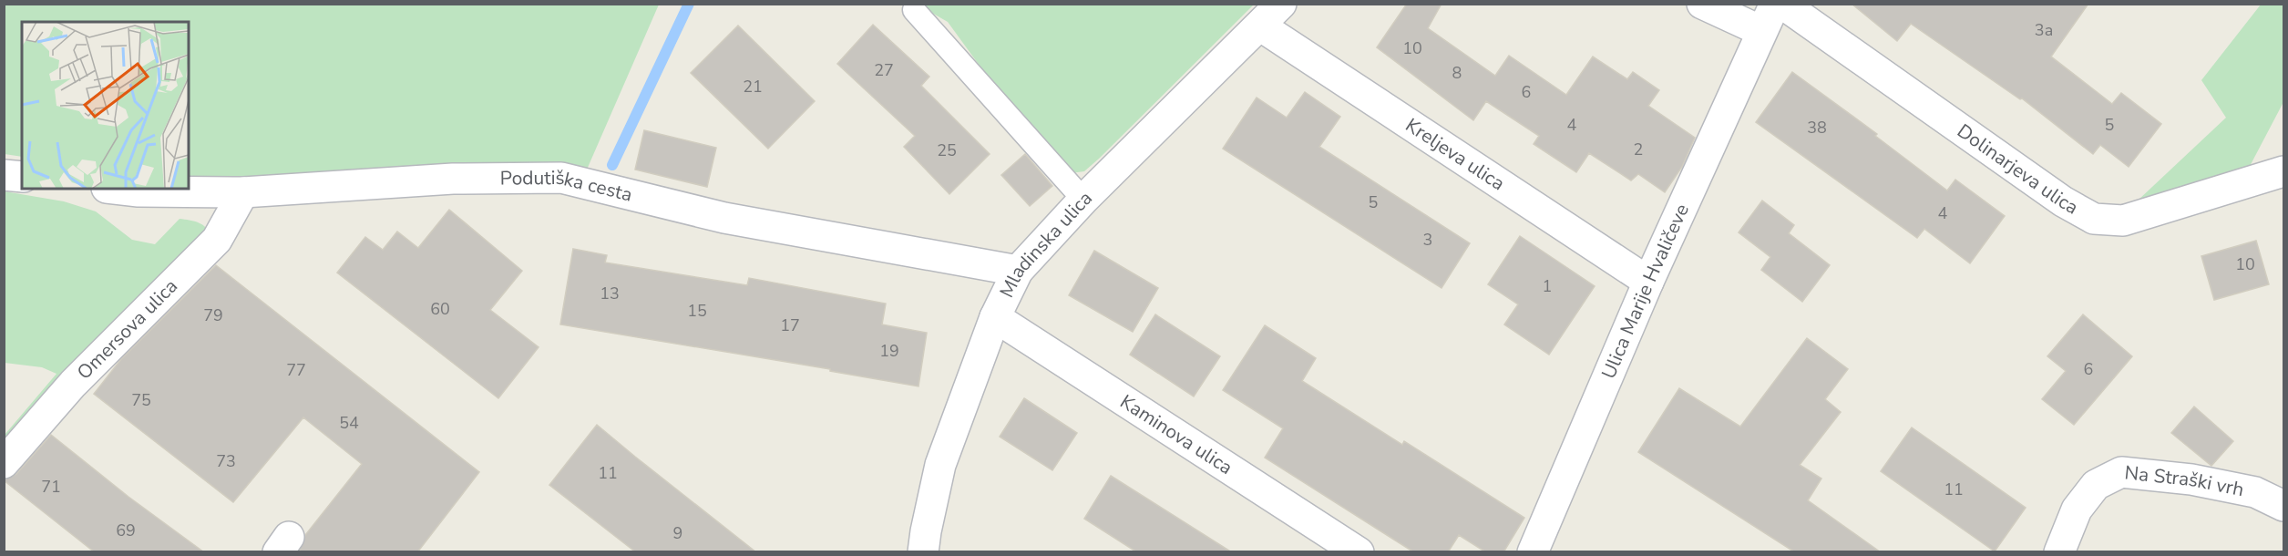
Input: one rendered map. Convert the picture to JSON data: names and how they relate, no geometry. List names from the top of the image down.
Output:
{
  "streets": {
    "street": [
      "Kreljeva ulica",
      "Dolinarjeva ulica",
      "Podutiška cesta",
      "Mladinska ulica",
      "Ulica Marije Hvaličeve",
      "Omersova ulica",
      "Kaminova ulica",
      "Na Straški vrh"
    ]
  },
  "crossings": [
    ["Kreljeva ulica", "Mladinska ulica"],
    ["Kreljeva ulica", "Ulica Marije Hvaličeve"],
    ["Podutiška cesta", "Mladinska ulica"],
    ["Podutiška cesta", "Omersova ulica"],
    ["Mladinska ulica", "Kaminova ulica"]
  ],
  "house_numbers": [
    "3a",
    "10",
    "27",
    "8",
    "21",
    "6",
    "4",
    "5",
    "38",
    "2",
    "25",
    "5",
    "4",
    "3",
    "10",
    "1",
    "13",
    "60",
    "15",
    "79",
    "17",
    "19",
    "6",
    "77",
    "75",
    "54",
    "73",
    "11",
    "71",
    "11",
    "69",
    "9"
  ]
}
